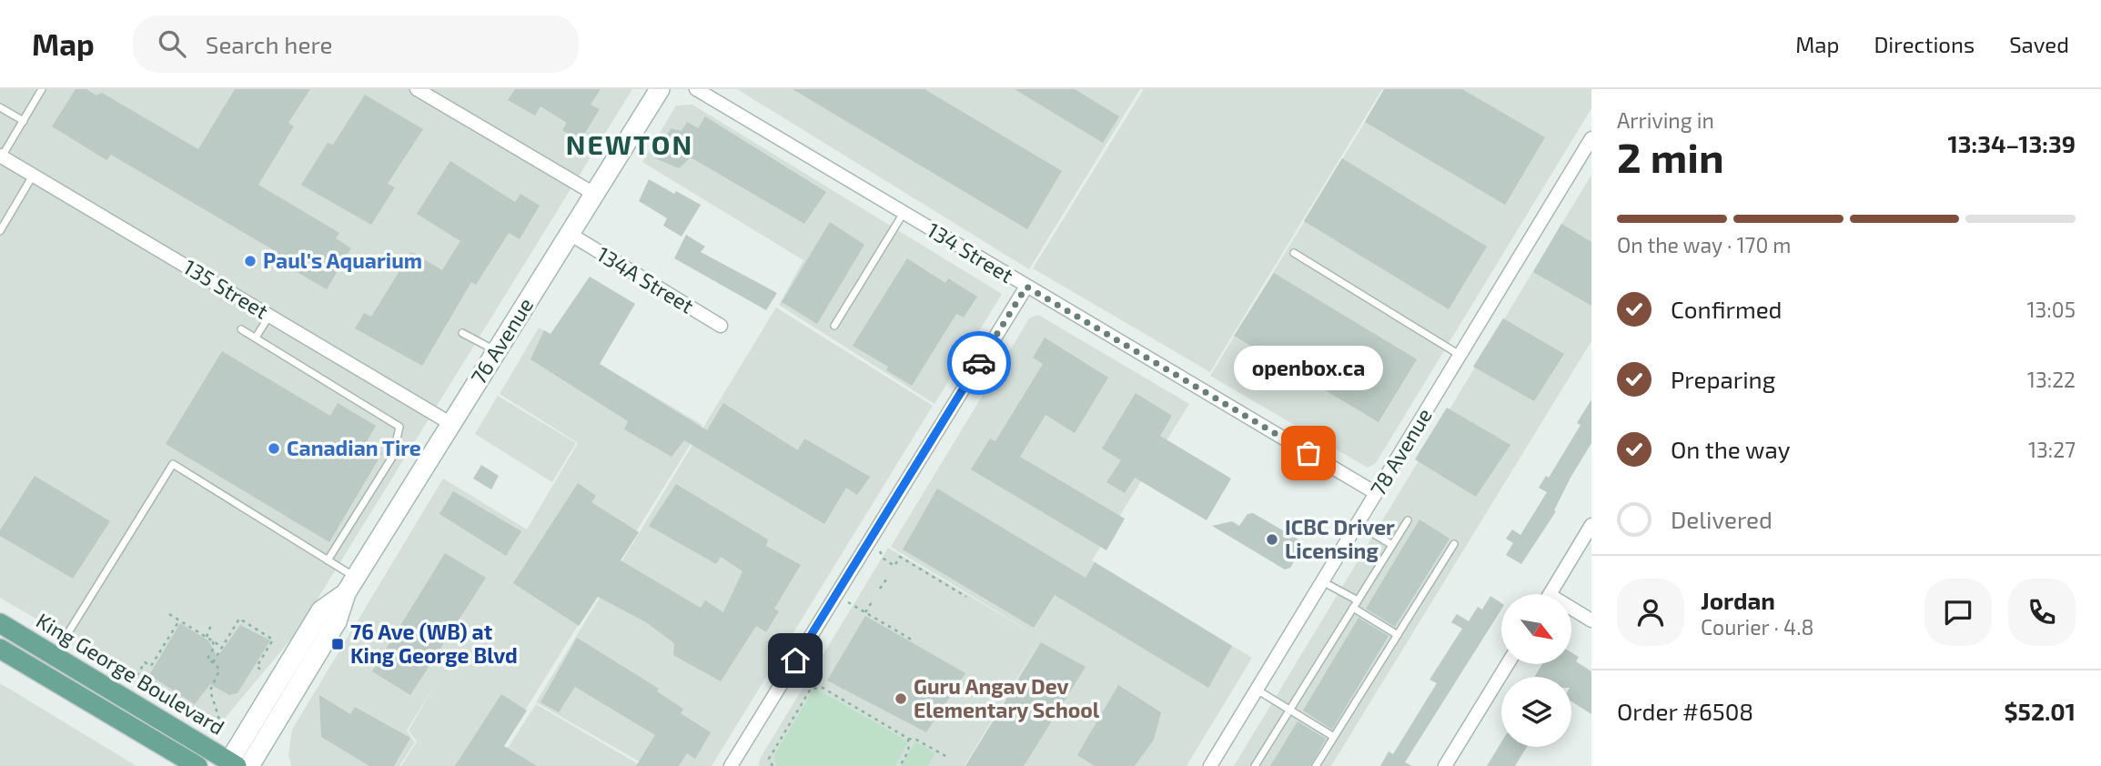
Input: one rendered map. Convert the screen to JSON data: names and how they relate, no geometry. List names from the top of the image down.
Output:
{
  "streets": {
    "main road": ["76 Avenue", "King George Boulevard"],
    "street": [
      "134 Street",
      "134A Street",
      "135 Street",
      "78 Avenue"
    ]
  },
  "crossings": [
    ["134 Street", "78 Avenue"],
    ["134A Street", "76 Avenue"],
    ["135 Street", "76 Avenue"],
    ["76 Avenue", "King George Boulevard"]
  ],
  "districts": ["NEWTON"],
  "places": {
    "other": [
      "Paul's Aquarium",
      "Canadian Tire",
      "openbox.ca",
      "ICBC Driver Licensing",
      "Guru Angav Dev Elementary School"
    ],
    "transit": ["76 Ave (WB) at King George Blvd"]
  },
  "north": "bottom right",
  "page": {
    "header": "Map",
    "search": "Search here",
    "nav": ["Map", "Directions", "Saved"],
    "heading": ["2 min", "Arriving in", "13:34–13:39"],
    "panel": [
      "Jordan",
      "Courier · 4.8",
      "Order #6508",
      "$52.01"
    ],
    "bar": "On the way · 170 m",
    "list": [
      ["Confirmed", "13:05"],
      ["Preparing", "13:22"],
      ["On the way", "13:27"],
      "Delivered"
    ],
    "bubble": "openbox.ca"
  }
}
